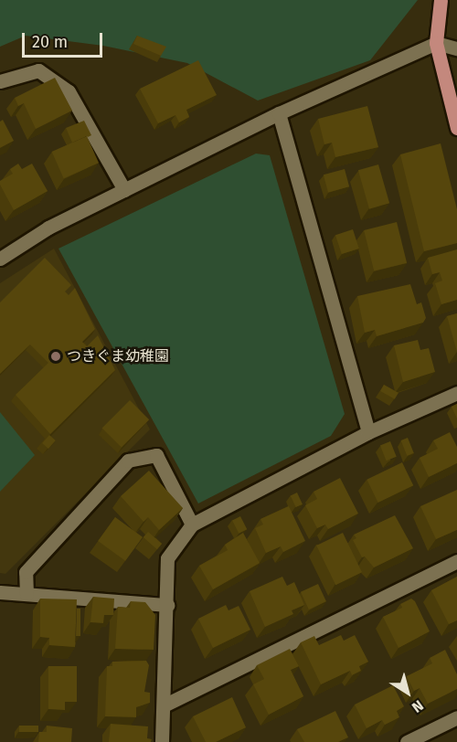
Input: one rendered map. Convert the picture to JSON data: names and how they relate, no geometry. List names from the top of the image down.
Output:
{
  "places": ["つきぐま幼稚園"],
  "scale_bar": "20 m",
  "north": "bottom right"
}
